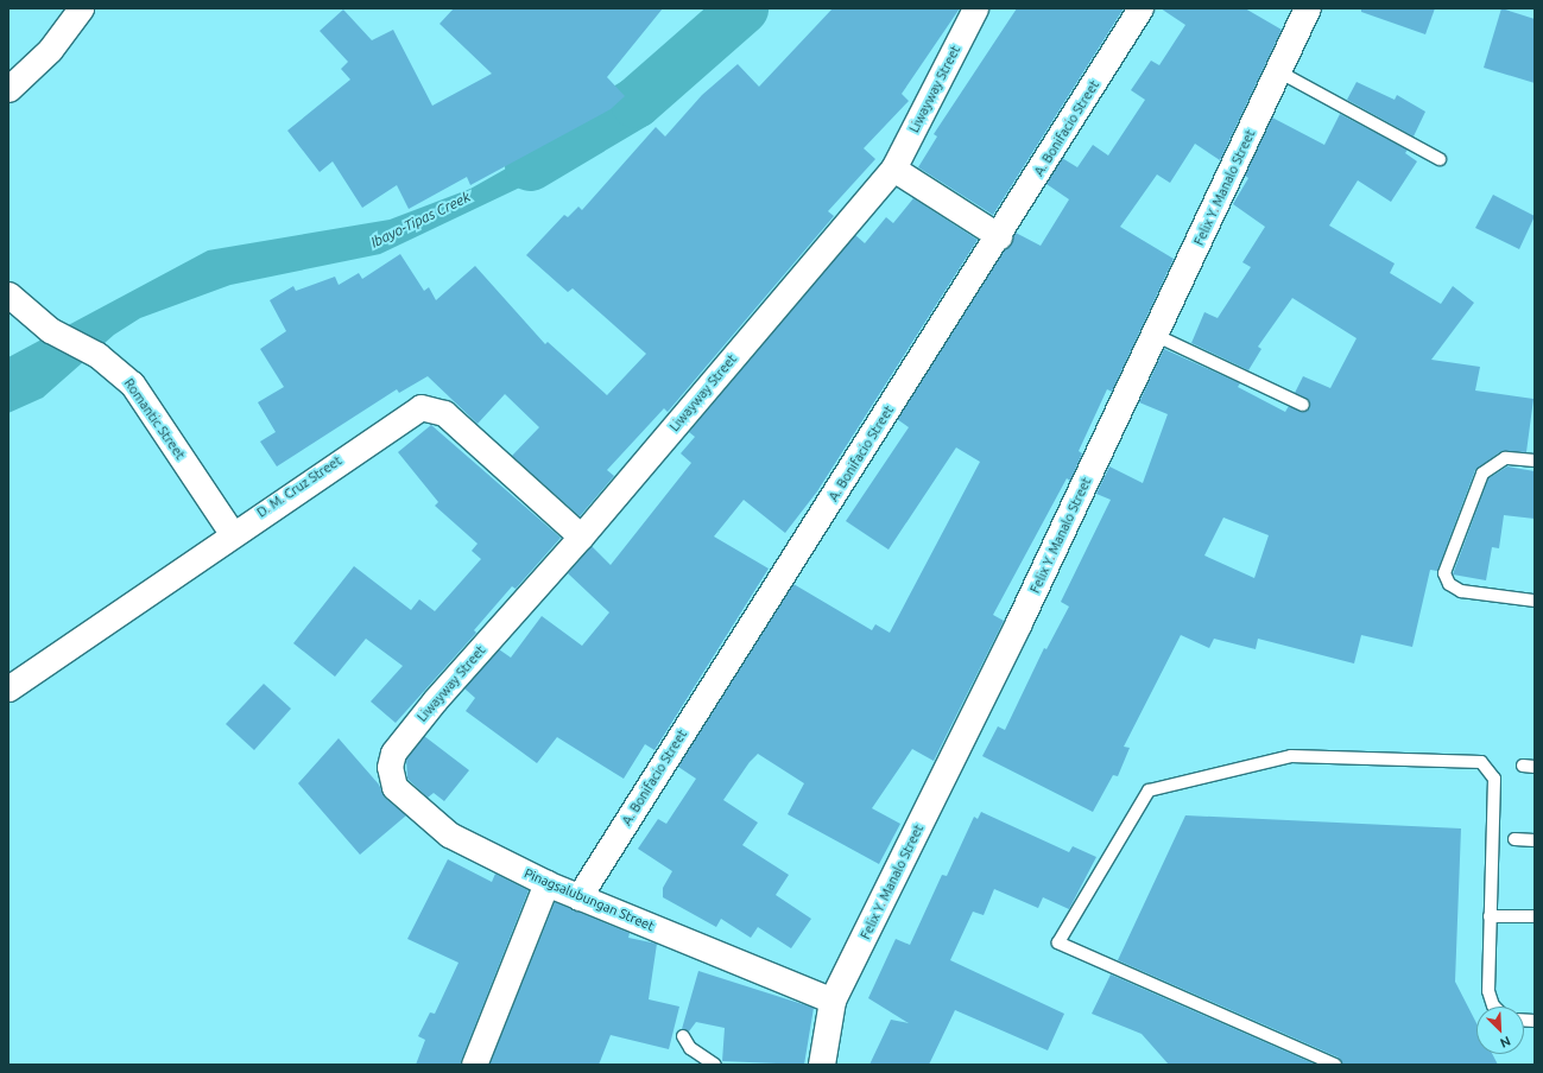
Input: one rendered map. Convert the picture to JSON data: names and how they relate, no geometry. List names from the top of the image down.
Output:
{
  "streets": {
    "main road": ["Felix Y. Manalo Street"],
    "street": [
      "Liwayway Street",
      "A. Bonifacio Street",
      "Romantic Street",
      "D. M. Cruz Street",
      "Pinagsalubungan Street"
    ]
  },
  "crossings": [
    ["Liwayway Street", "D. M. Cruz Street"],
    ["Liwayway Street", "Pinagsalubungan Street"],
    ["A. Bonifacio Street", "Pinagsalubungan Street"],
    ["Felix Y. Manalo Street", "Pinagsalubungan Street"],
    ["Romantic Street", "D. M. Cruz Street"]
  ],
  "water": ["Ibayo-Tipas Creek"],
  "north": "bottom right"
}
